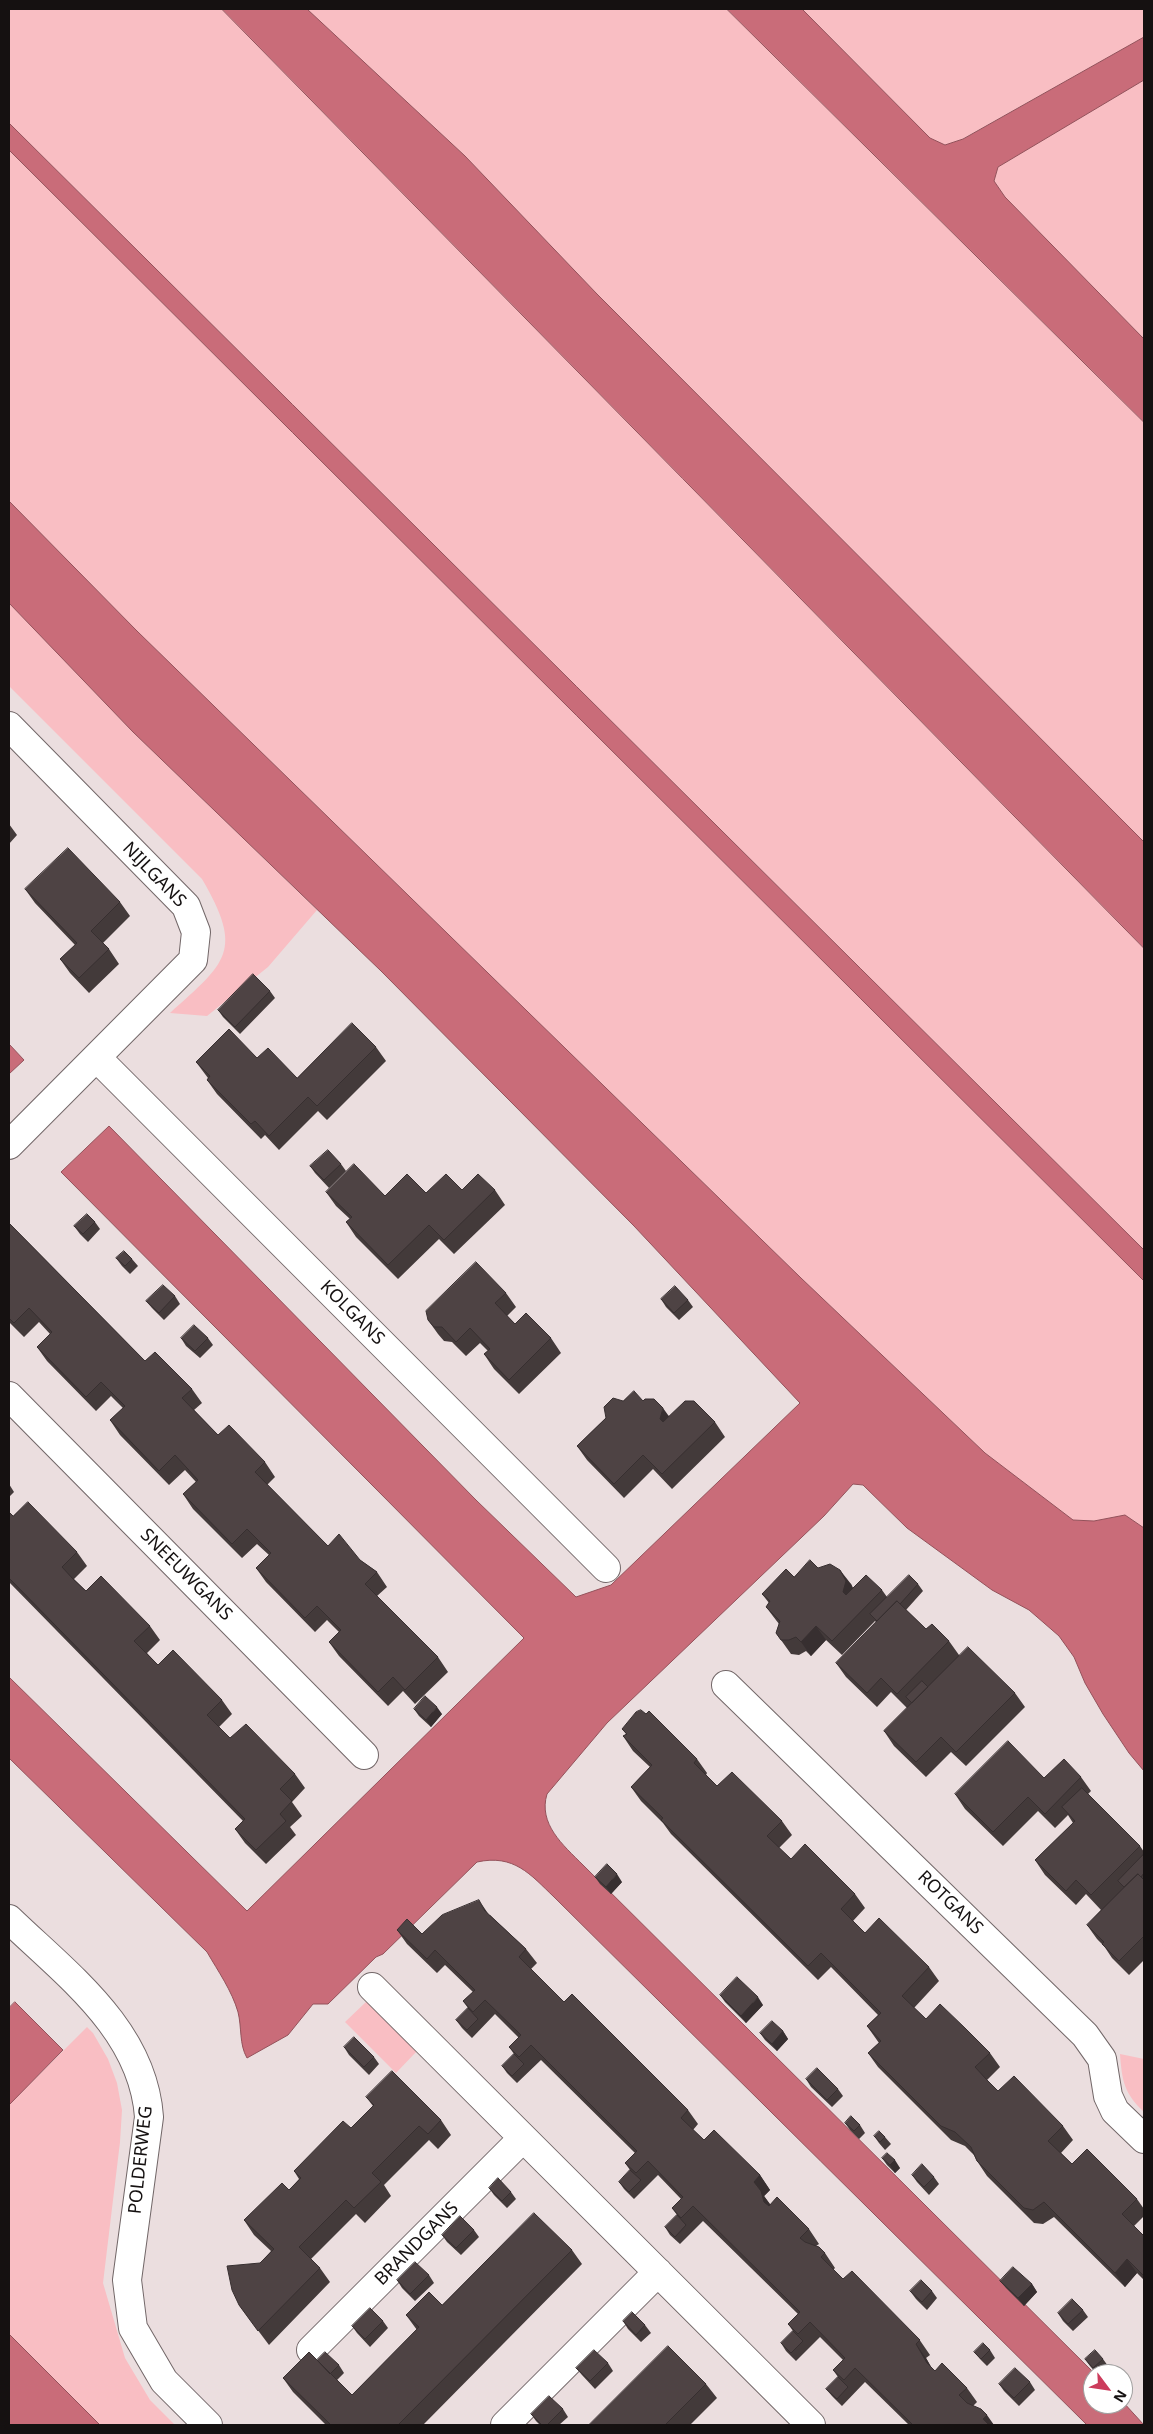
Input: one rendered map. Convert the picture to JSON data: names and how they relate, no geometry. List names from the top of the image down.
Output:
{
  "streets": {
    "street": [
      "NIJLGANS",
      "KOLGANS",
      "SNEEUWGANS",
      "ROTGANS",
      "POLDERWEG",
      "BRANDGANS"
    ]
  },
  "crossings": [
    ["NIJLGANS", "KOLGANS"]
  ],
  "north": "bottom right"
}
